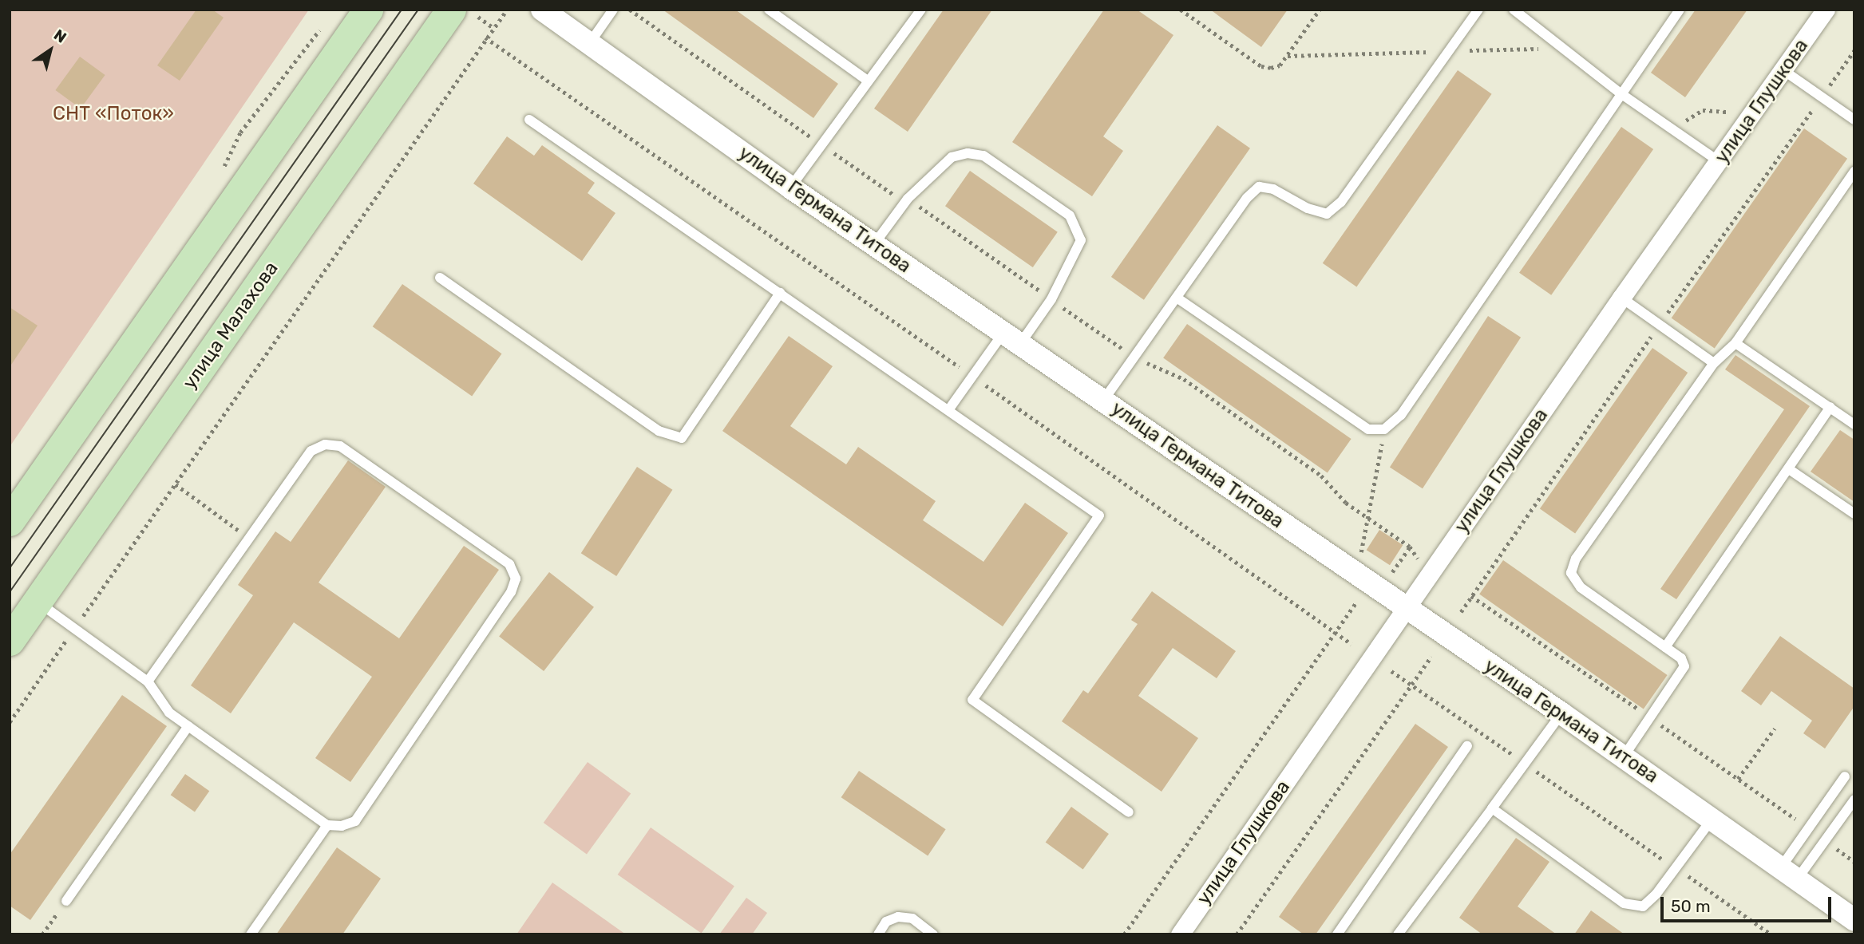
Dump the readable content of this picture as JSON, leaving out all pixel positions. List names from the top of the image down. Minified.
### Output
{"streets":{"main road":["улица Малахова"],"street":["улица Глушкова","улица Германа Титова"]},"crossings":[["улица Глушкова","улица Германа Титова"]],"parks":["СНТ «Поток»"],"scale_bar":"50 m","north":"top right"}
